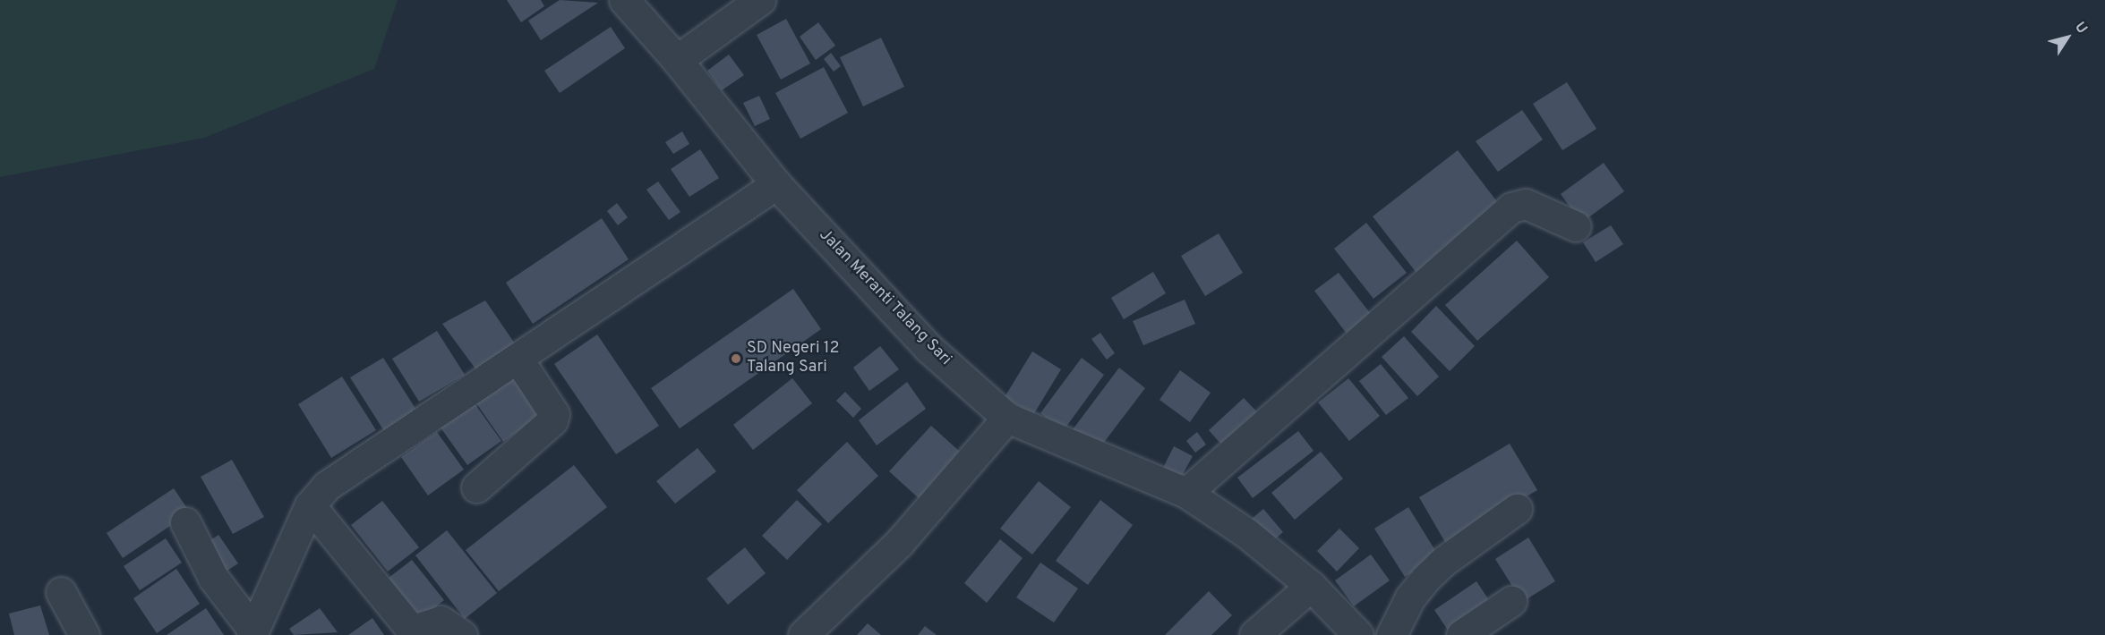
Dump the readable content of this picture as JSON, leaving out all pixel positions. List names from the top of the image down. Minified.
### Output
{"streets":{"street":["Jalan Meranti Talang Sari"]},"places":["SD Negeri 12 Talang Sari"],"north":"top right"}
